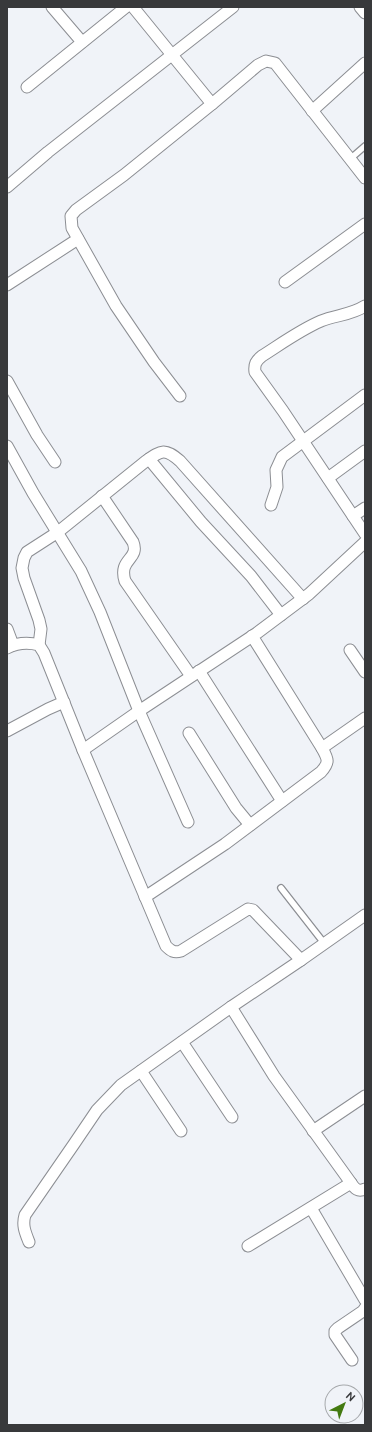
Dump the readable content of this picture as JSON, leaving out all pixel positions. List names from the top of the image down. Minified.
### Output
{"north":"top right"}
